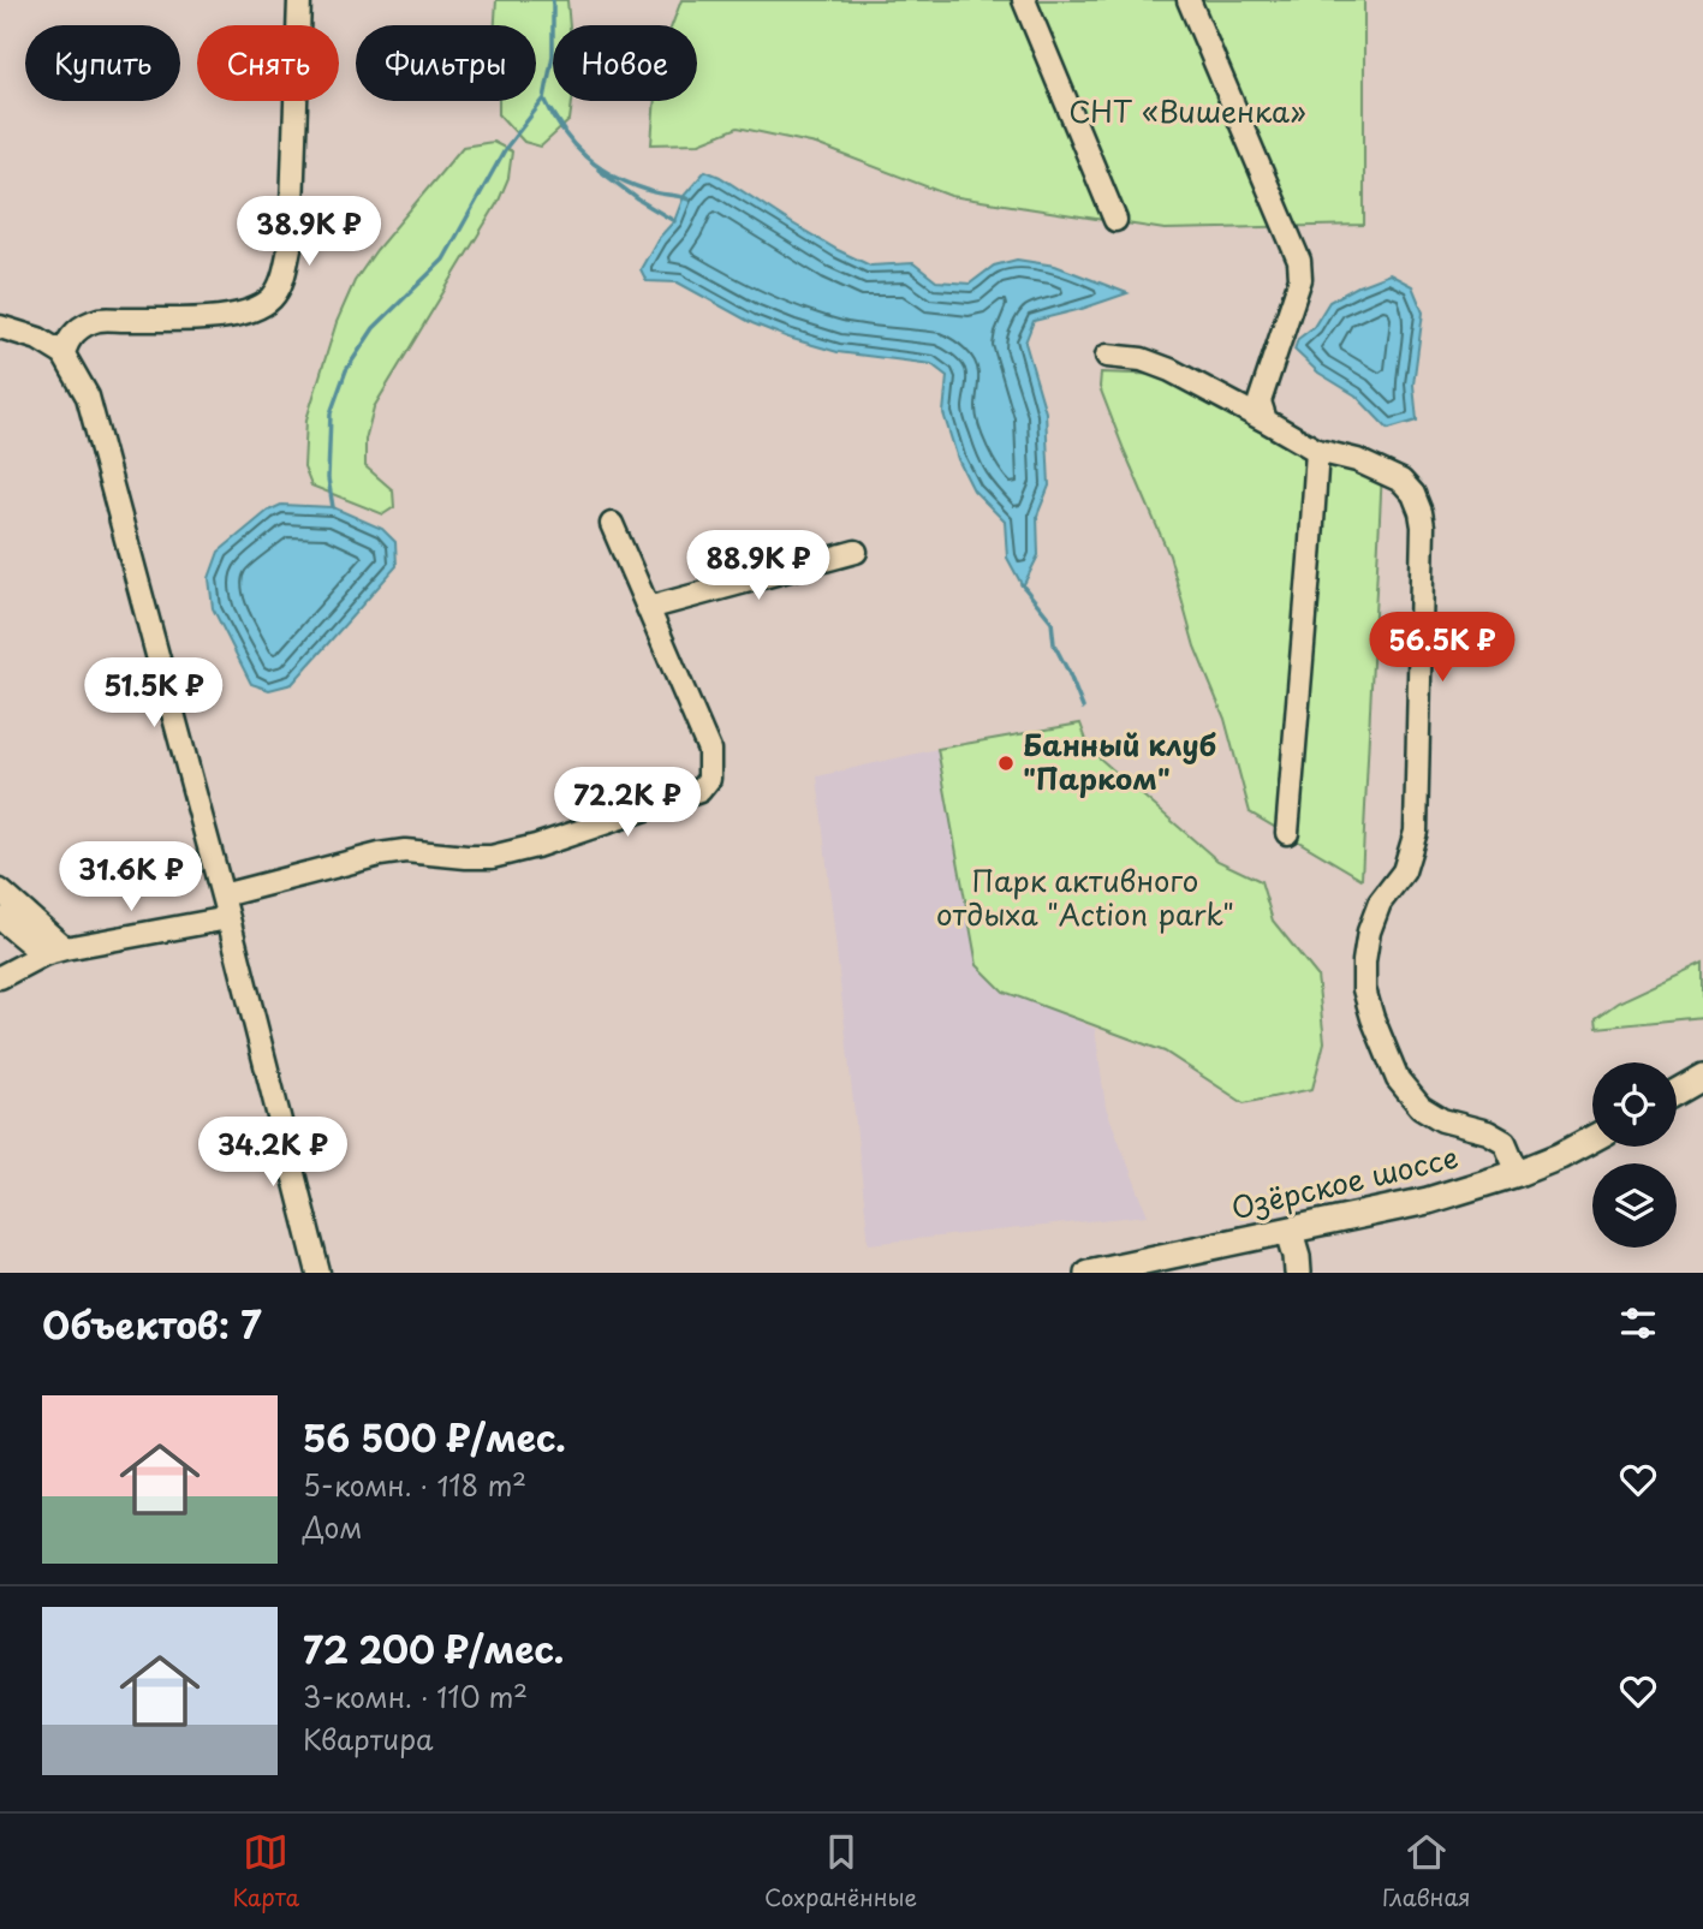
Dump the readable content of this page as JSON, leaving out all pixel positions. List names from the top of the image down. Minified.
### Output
{"streets":{"main road":["Озёрское шоссе"]},"parks":["СНТ «Вишенка»","Парк активного отдыха \"Action park\""],"places":["Банный клуб \"Парком\""],"page":{"chip":["Купить","Снять","Фильтры","Новое"],"price":["38.9K ₽","88.9K ₽","56.5K ₽","51.5K ₽","72.2K ₽","31.6K ₽","34.2K ₽"],"heading":"Объектов: 7","list":[{"name":"56 500 ₽/мес.","note":"5-комн. · 118 m² · Дом"},{"name":"72 200 ₽/мес.","note":"3-комн. · 110 m² · Квартира"}],"tabs":["Карта","Сохранённые","Главная"]}}
